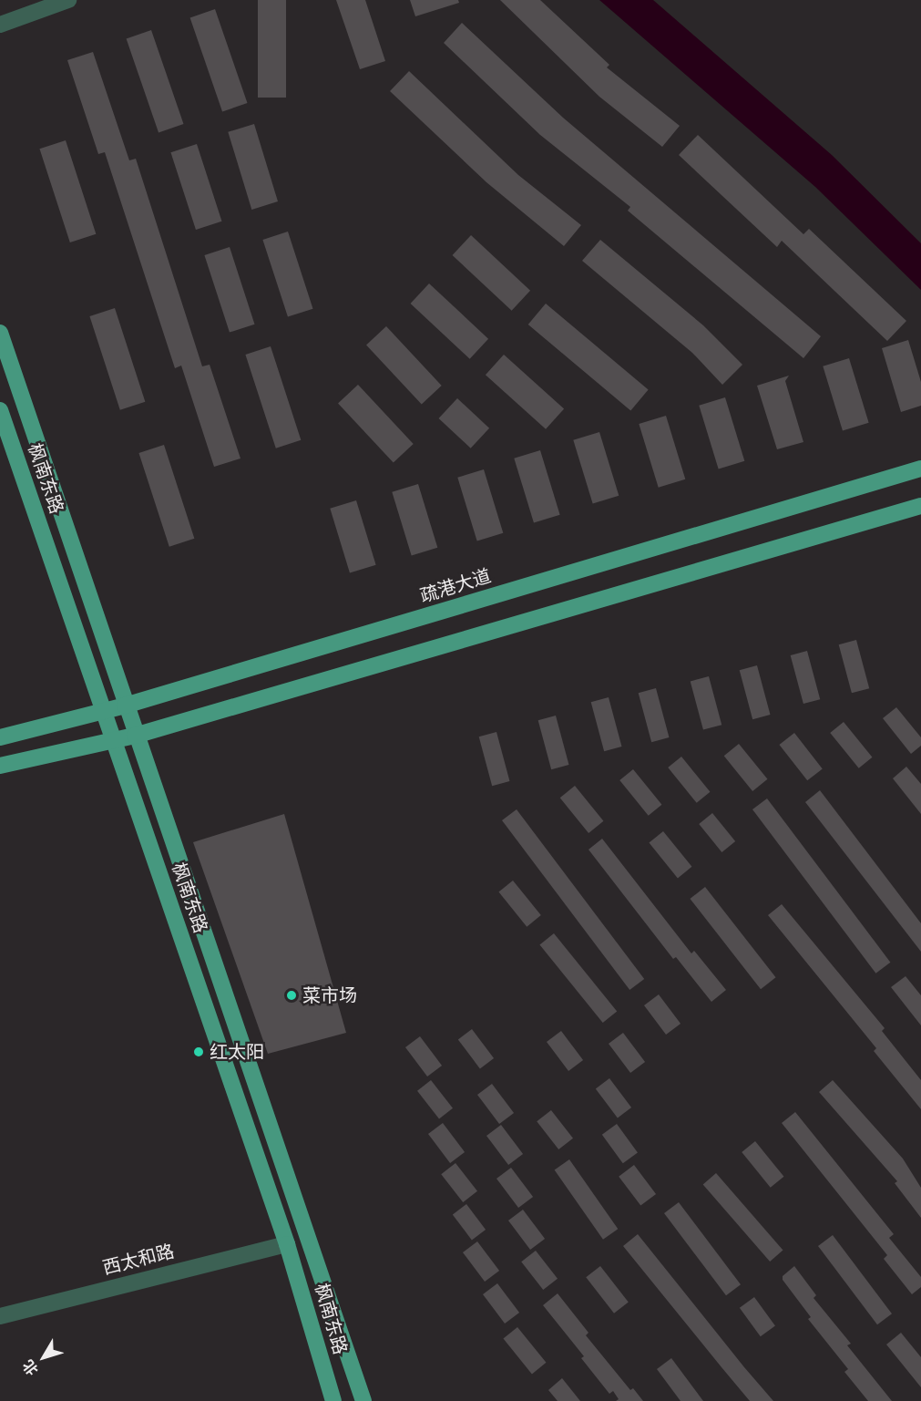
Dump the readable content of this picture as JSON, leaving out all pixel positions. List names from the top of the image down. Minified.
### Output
{"streets":{"main road":["枫南东路","疏港大道"],"street":["西太和路"]},"crossings":[["枫南东路","疏港大道"],["枫南东路","西太和路"]],"places":["菜市场","红太阳"],"north":"bottom left"}
